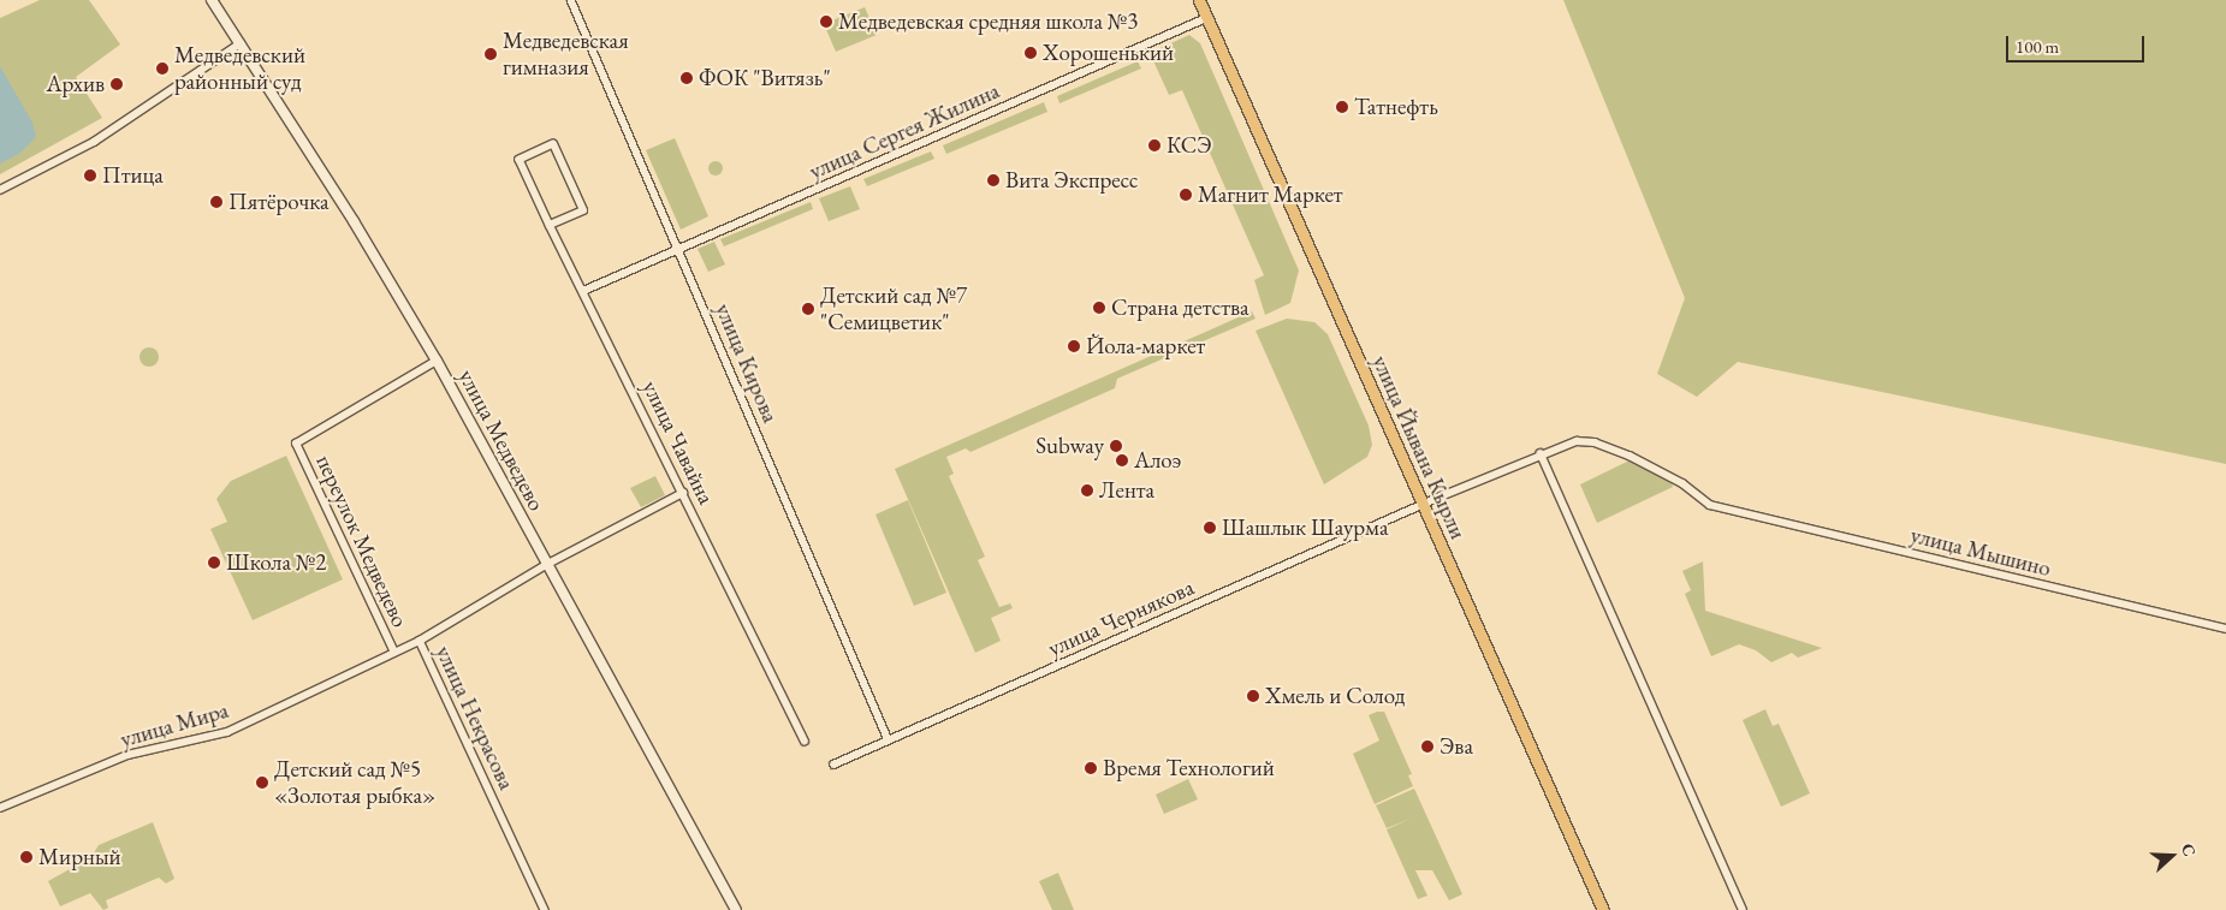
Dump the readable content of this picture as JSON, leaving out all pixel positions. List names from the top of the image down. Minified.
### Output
{"streets":{"main road":["улица Йывана Кырли"],"street":["улица Сергея Жилина","улица Кирова","улица Медведево","улица Чавайна","переулок Медведево","улица Мышино","улица Чернякова","улица Некрасова","улица Мира"]},"crossings":[["улица Сергея Жилина","улица Кирова"],["улица Сергея Жилина","улица Чавайна"],["улица Сергея Жилина","улица Йывана Кырли"],["улица Кирова","улица Чернякова"],["улица Медведево","переулок Медведево"],["улица Медведево","улица Некрасова"],["улица Чавайна","улица Некрасова"],["улица Йывана Кырли","улица Чернякова"],["переулок Медведево","улица Мира"],["улица Мышино","улица Чернякова"],["улица Некрасова","улица Мира"]],"places":["Медведевская средняя школа №3","Хорошенький","Медведевская гимназия","Медведевский районный суд","ФОК \"Витязь\"","Архив","Татнефть","КСЭ","Птица","Вита Экспресс","Магнит Маркет","Пятёрочка","Страна детства","Детский сад №7 \"Семицветик\"","Йола-маркет","Subway","Алоэ","Лента","Шашлык Шаурма","Школа №2","Хмель и Солод","Эва","Время Технологий","Детский сад №5 «Золотая рыбка»","Мирный"],"scale_bar":"100 m","north":"right"}
